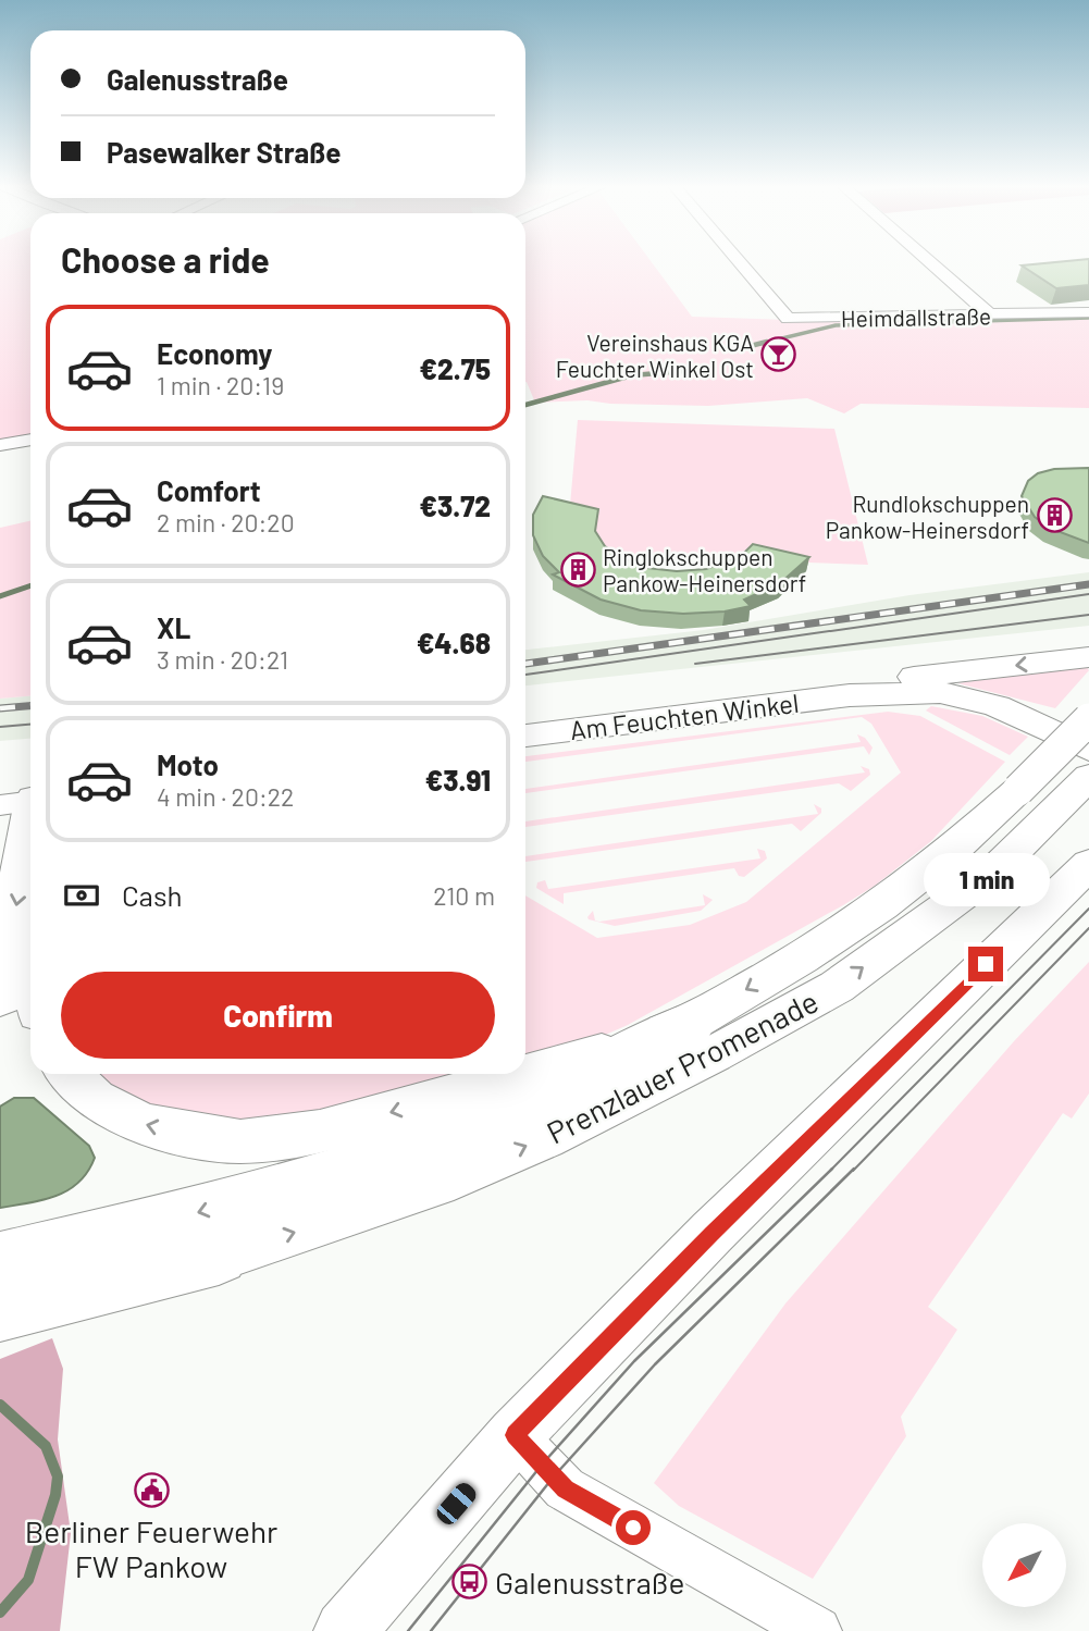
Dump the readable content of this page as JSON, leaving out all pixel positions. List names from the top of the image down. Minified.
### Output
{"streets":{"main road":["Am Feuchten Winkel","Prenzlauer Promenade"],"street":["Heimdallstraße"]},"crossings":[["Am Feuchten Winkel","Prenzlauer Promenade"]],"places":{"bar":["Vereinshaus KGA Feuchter Winkel Ost"],"building":["Rundlokschuppen Pankow-Heinersdorf","Ringlokschuppen Pankow-Heinersdorf"],"public building":["Berliner Feuerwehr FW Pankow"],"bus stop":["Galenusstraße"]},"north":"bottom left","page":{"banner":["Galenusstraße","Pasewalker Straße"],"heading":"Choose a ride","list":[{"name":"Economy","note":"1 min · 20:19","value":"€2.75"},{"name":"Comfort","note":"2 min · 20:20","value":"€3.72"},{"name":"XL","note":"3 min · 20:21","value":"€4.68"},{"name":"Moto","note":"4 min · 20:22","value":"€3.91"}],"bubble":"1 min","pay":["Cash","210 m"],"buttons":"Confirm"}}
